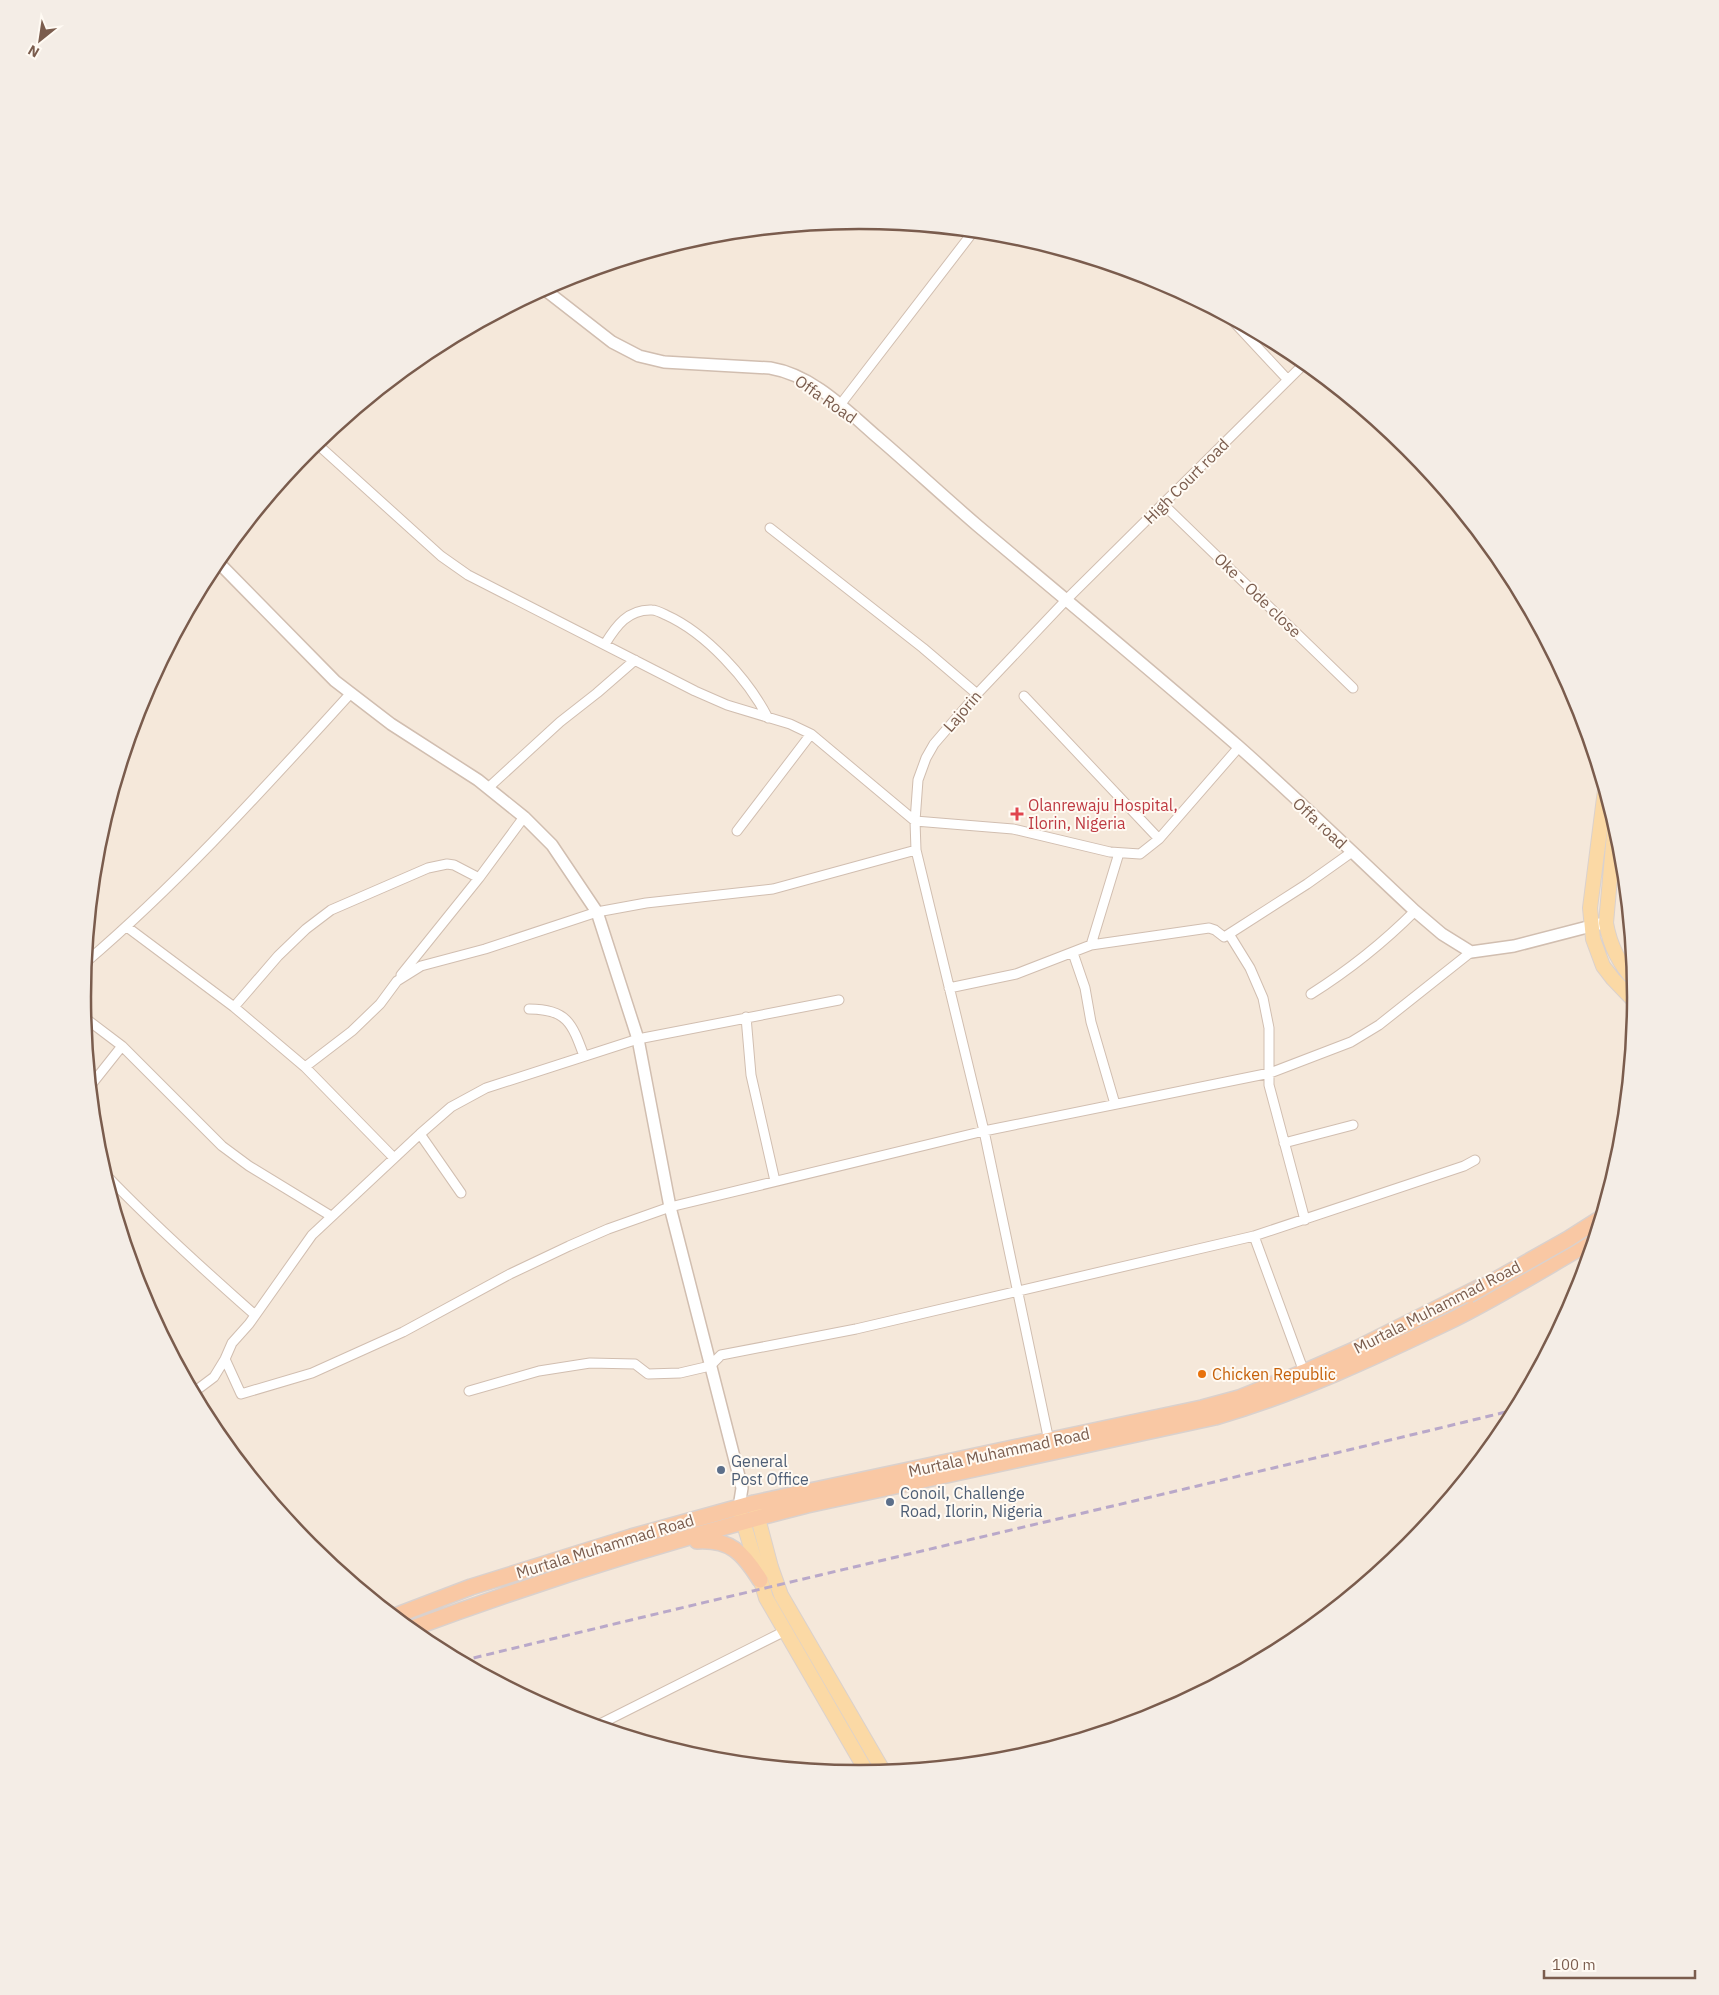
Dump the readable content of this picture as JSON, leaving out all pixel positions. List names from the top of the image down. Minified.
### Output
{"streets":{"highway":["Murtala Muhammad Road"],"street":["Offa Road","High Court road","Oke - Ode close","Lajorin","Offa road"]},"crossings":[["Offa Road","High Court road"],["Offa Road","Lajorin"],["Offa Road","Offa road"],["High Court road","Oke - Ode close"],["High Court road","Lajorin"],["High Court road","Offa road"],["Lajorin","Offa road"],["Lajorin","Murtala Muhammad Road"]],"places":{"health":["Olanrewaju Hospital, Ilorin, Nigeria"],"other":["Chicken Republic","General Post Office","Conoil, Challenge Road, Ilorin, Nigeria"]},"scale_bar":"100 m","north":"bottom left"}
